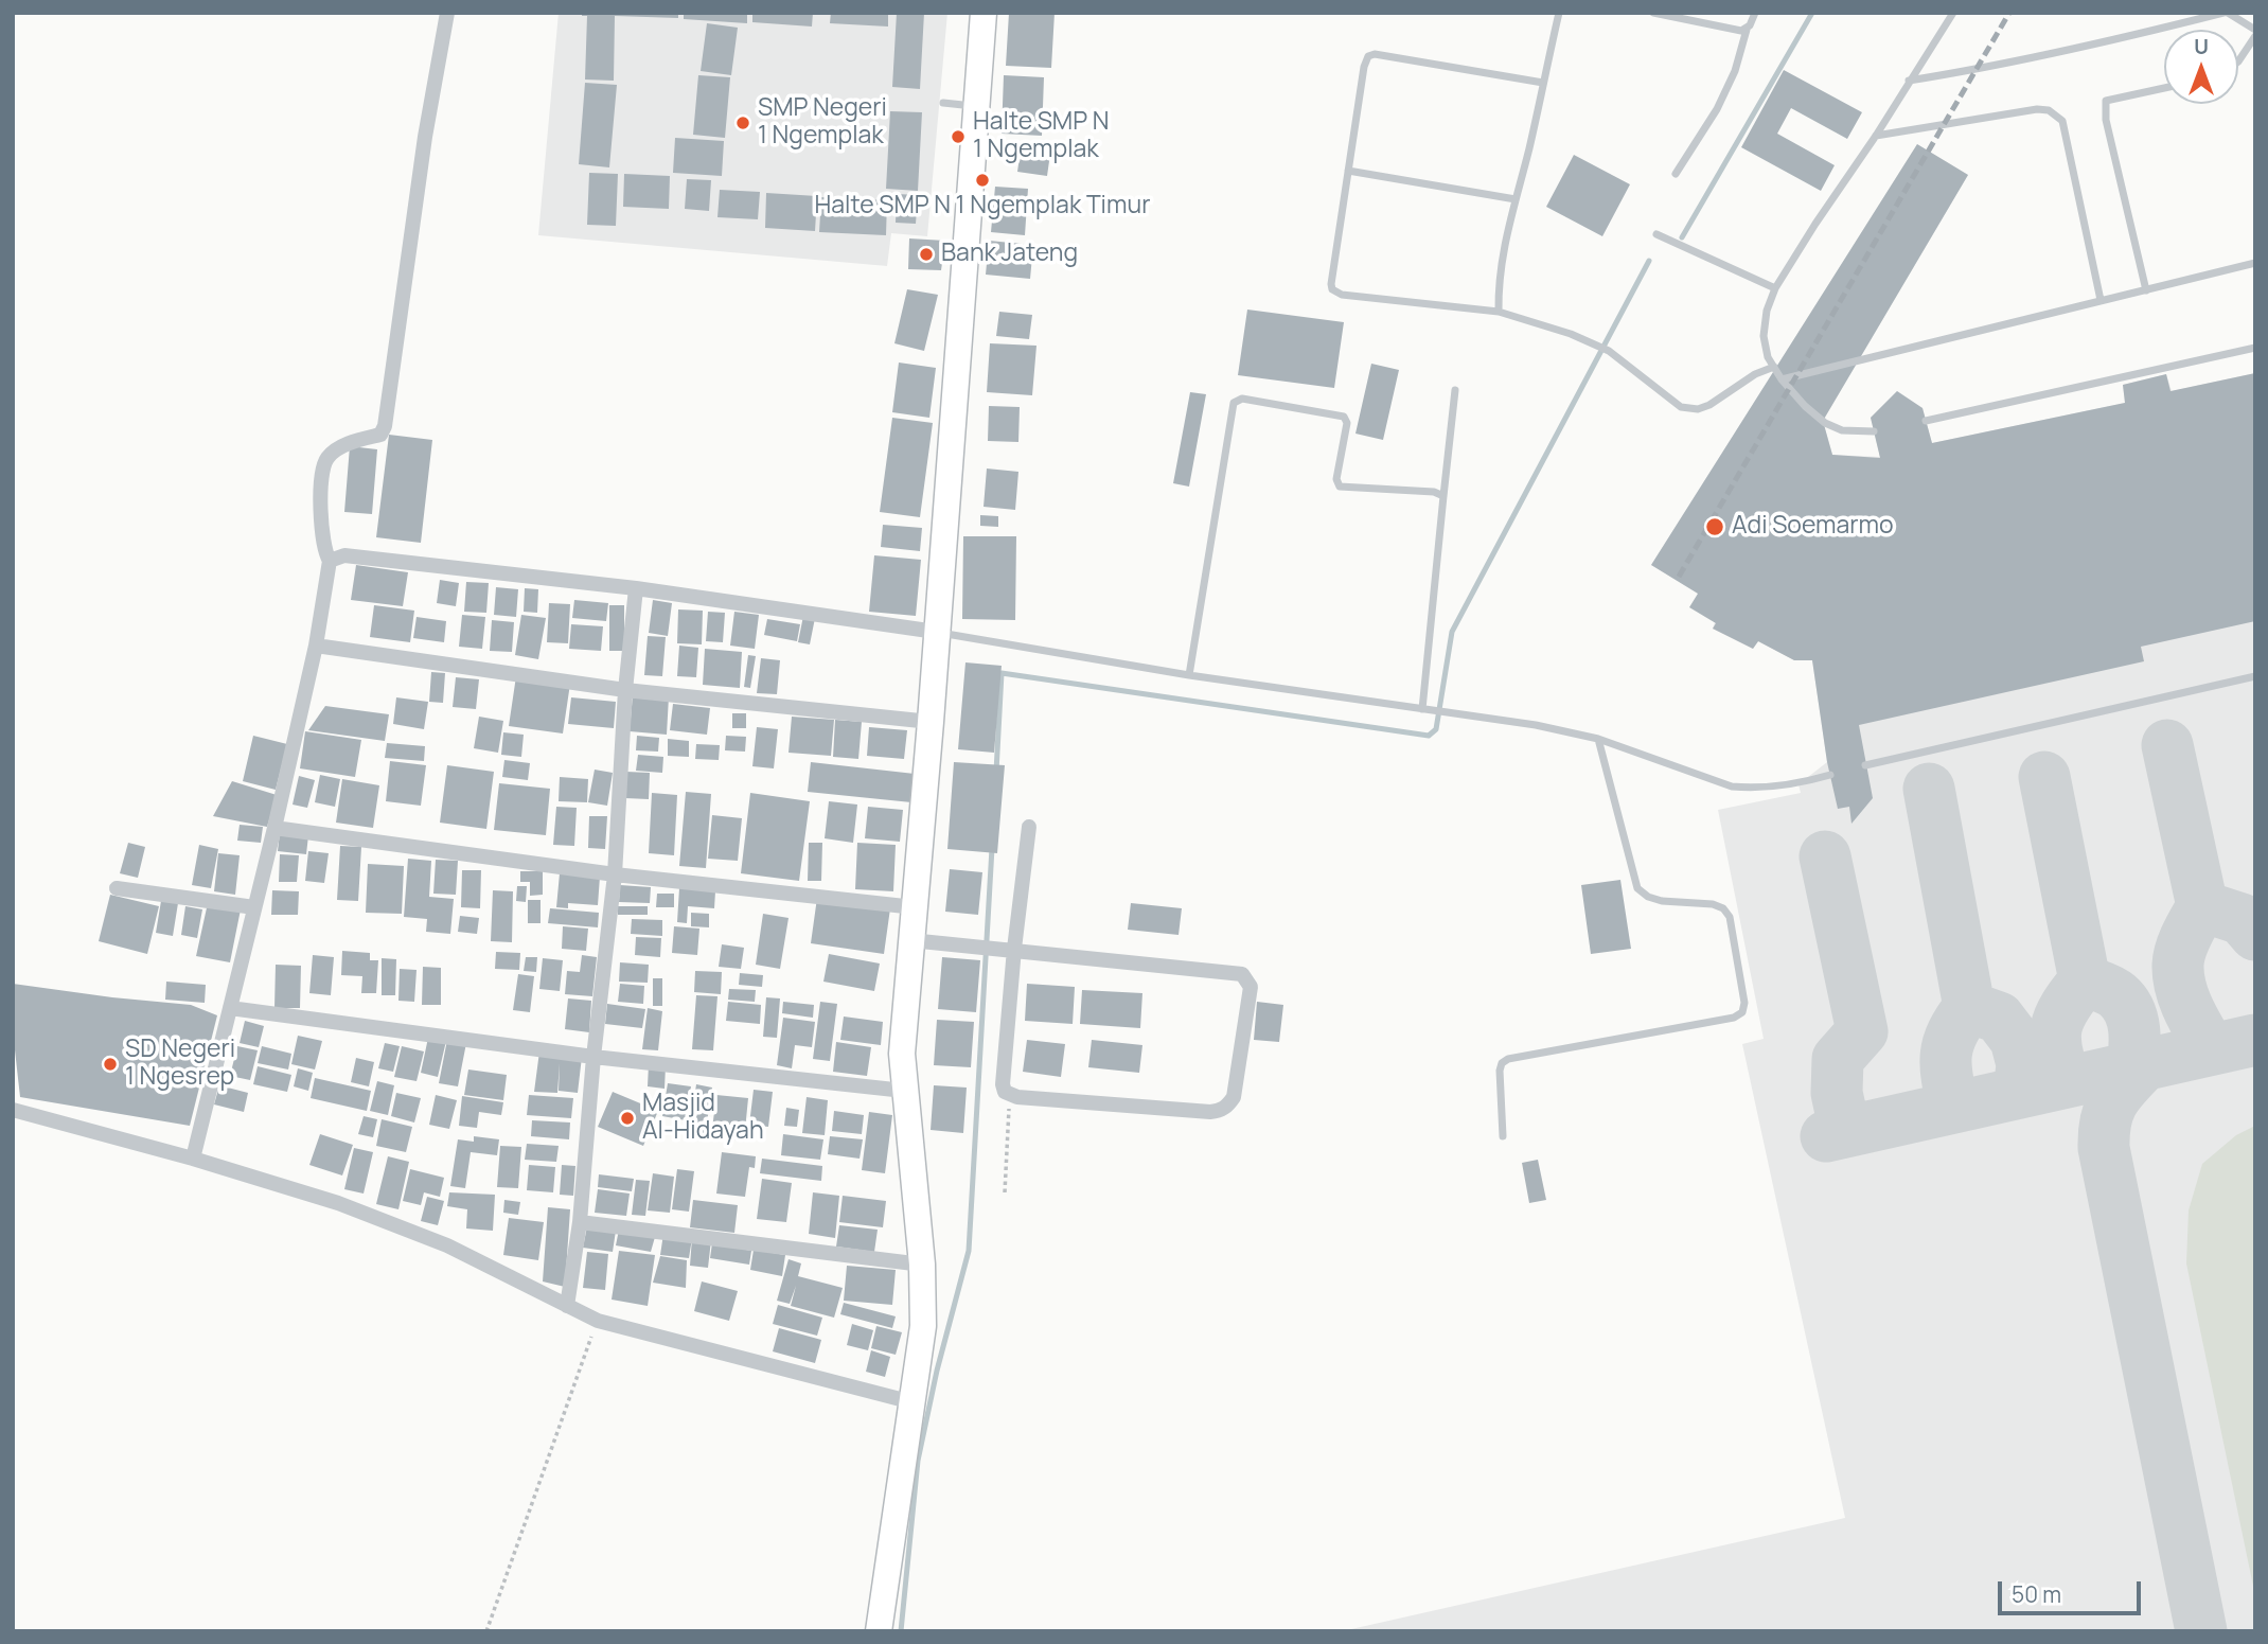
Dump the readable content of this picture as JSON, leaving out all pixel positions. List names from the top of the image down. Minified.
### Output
{"places":["SMP Negeri 1 Ngemplak","Halte SMP N 1 Ngemplak","Halte SMP N 1 Ngemplak Timur","Bank Jateng","Adi Soemarmo","SD Negeri 1 Ngesrep","Masjid Al-Hidayah"],"scale_bar":"50 m","north":"top"}
